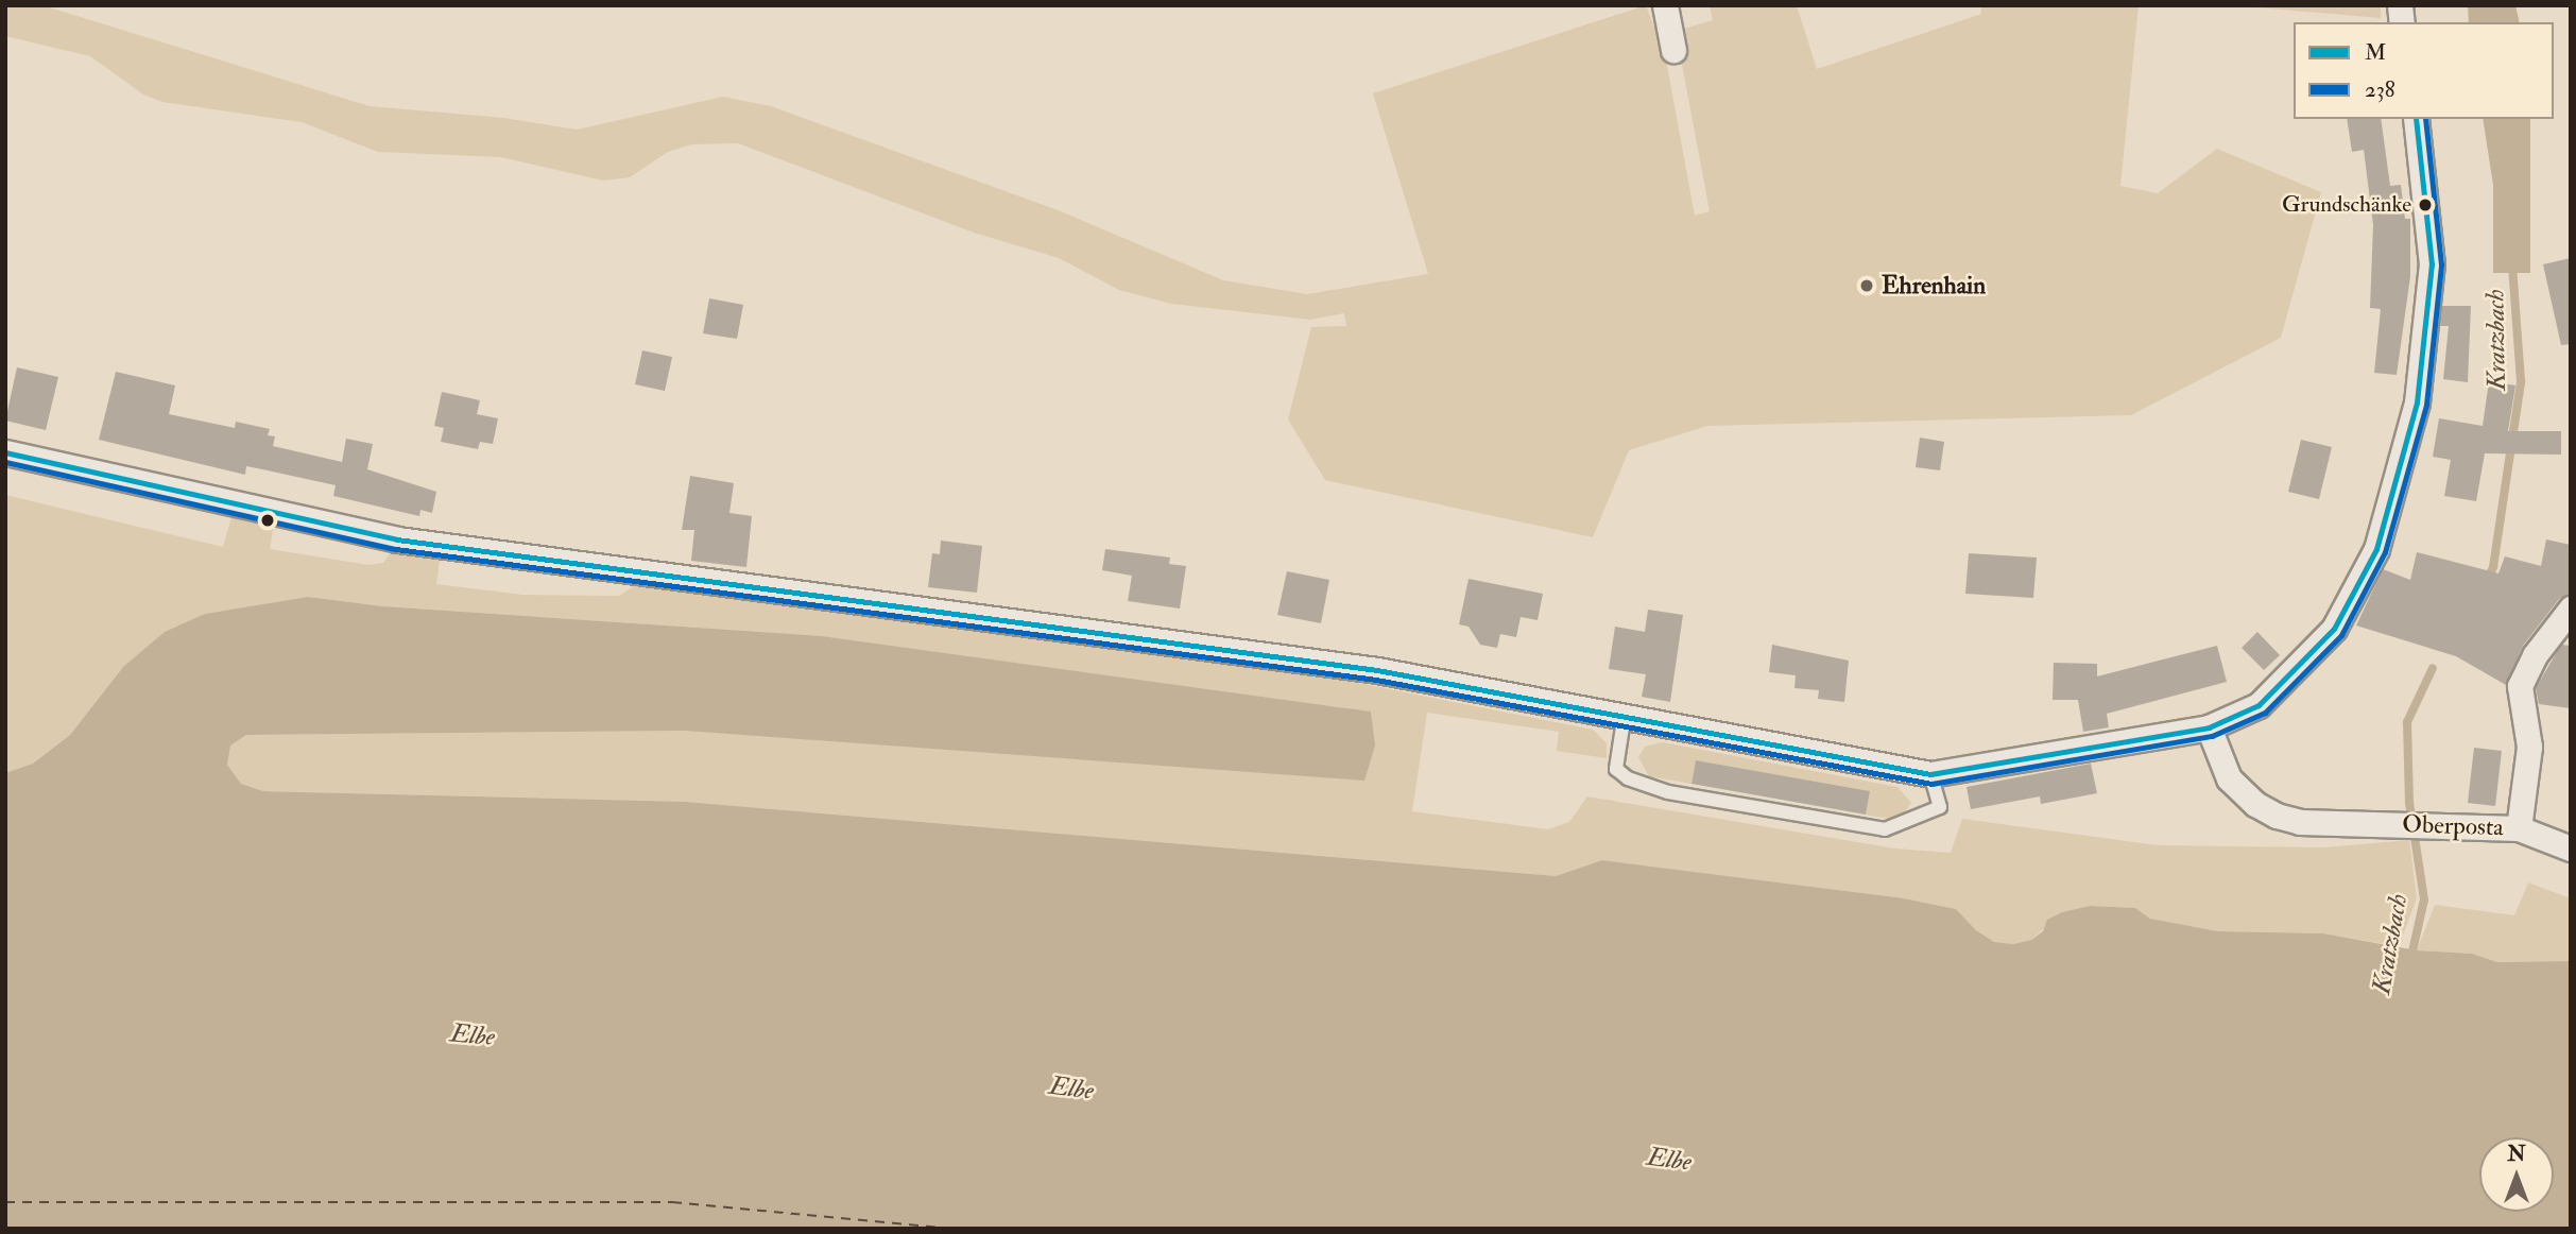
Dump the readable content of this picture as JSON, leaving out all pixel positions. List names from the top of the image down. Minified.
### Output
{"streets":{"street":["Oberposta"]},"water":["Kratzbach","Elbe"],"places":["Grundschänke","Ehrenhain"],"lines":["transit line M","transit line 238"],"legend":["M","238"],"north":"top"}
